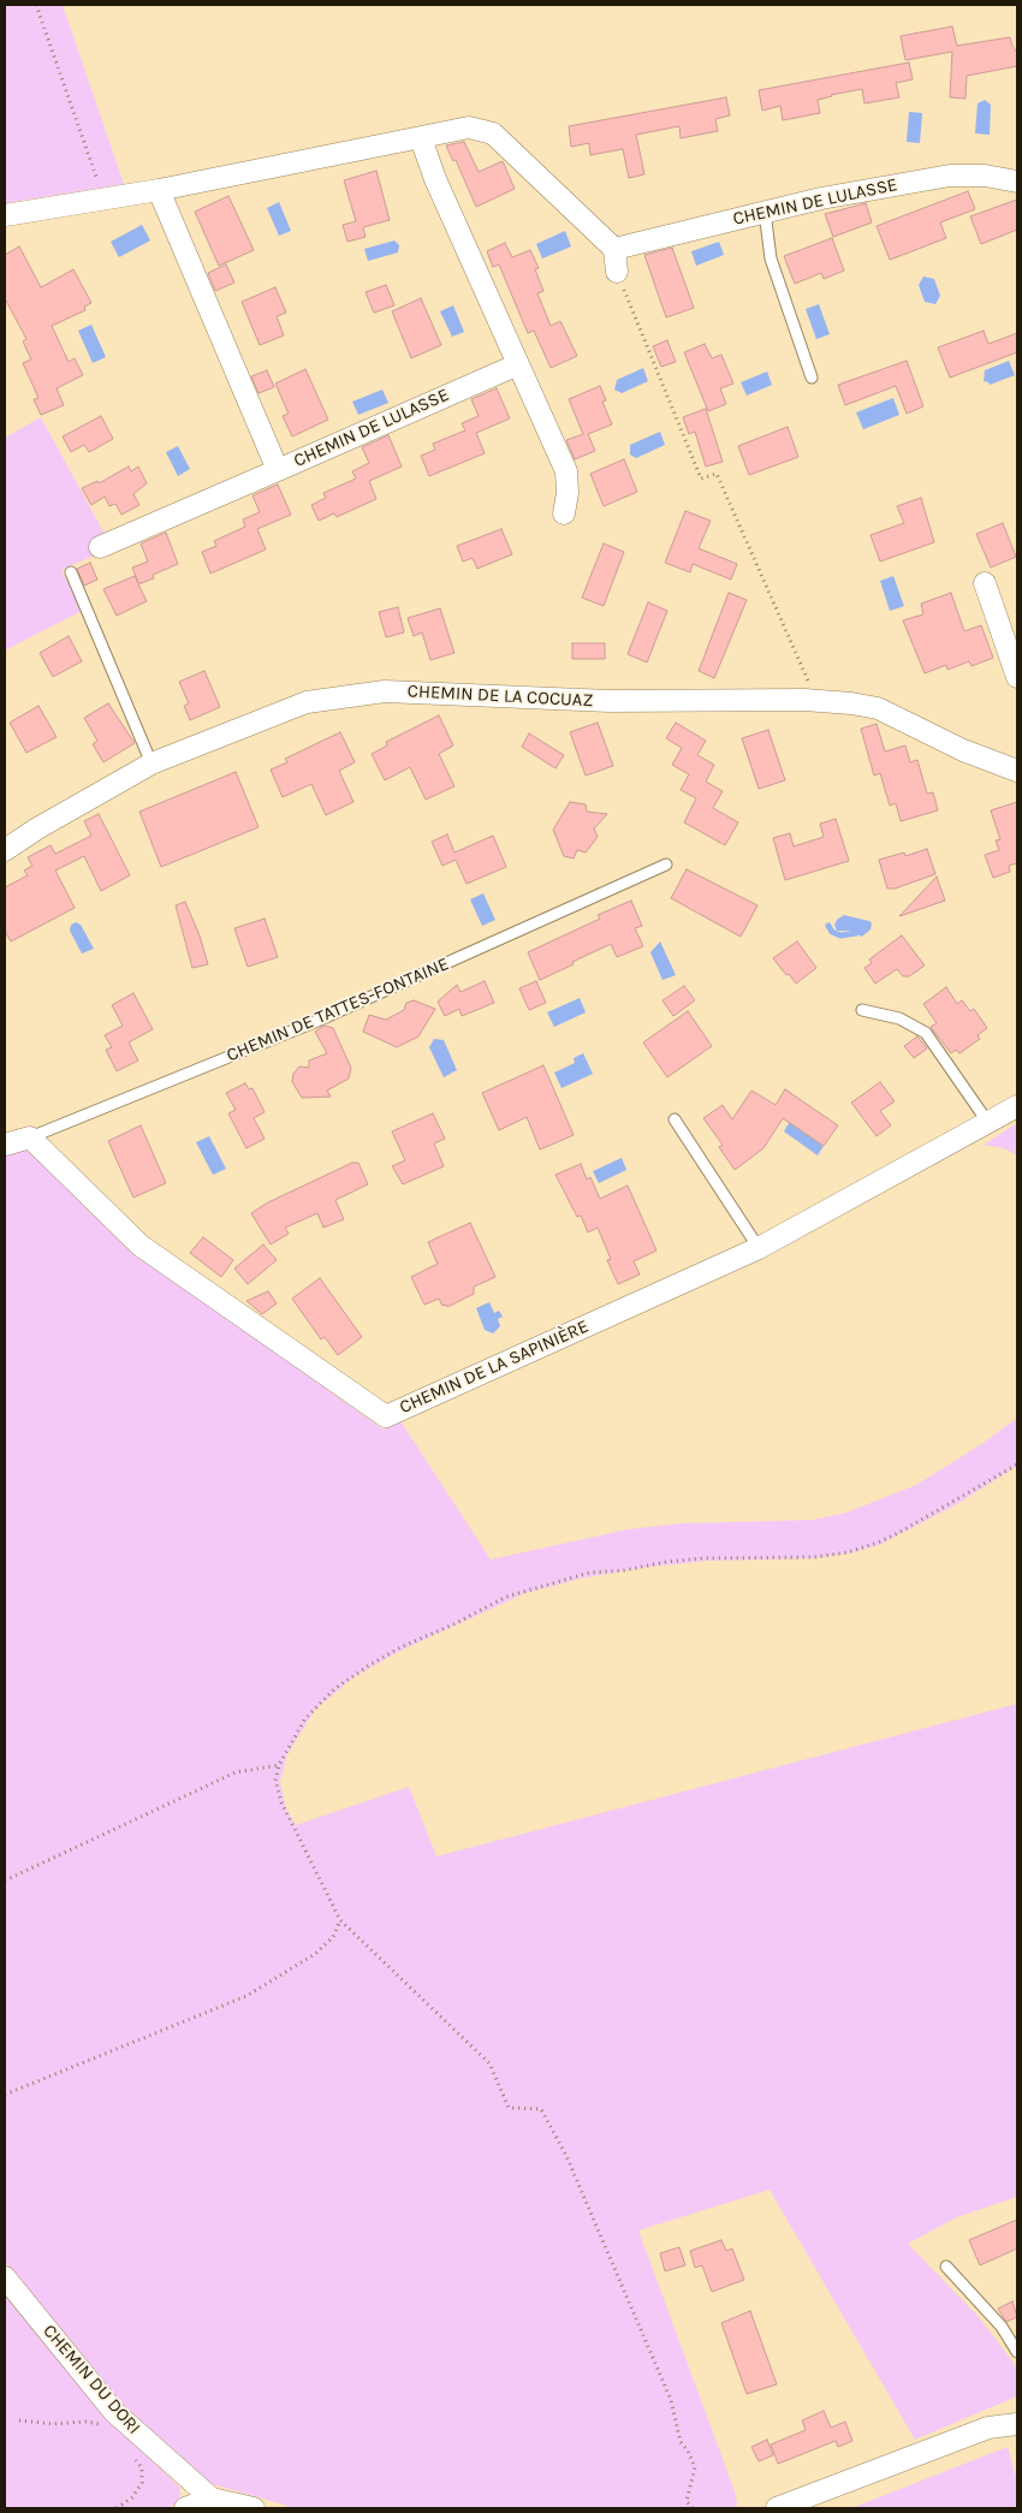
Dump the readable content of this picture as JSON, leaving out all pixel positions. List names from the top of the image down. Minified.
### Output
{"streets":{"street":["CHEMIN DE LULASSE","CHEMIN DE LA COCUAZ","CHEMIN DE TATTES-FONTAINE","CHEMIN DE LA SAPINIÈRE","CHEMIN DU DORI"]},"crossings":[["CHEMIN DE TATTES-FONTAINE","CHEMIN DE LA SAPINIÈRE"]]}
